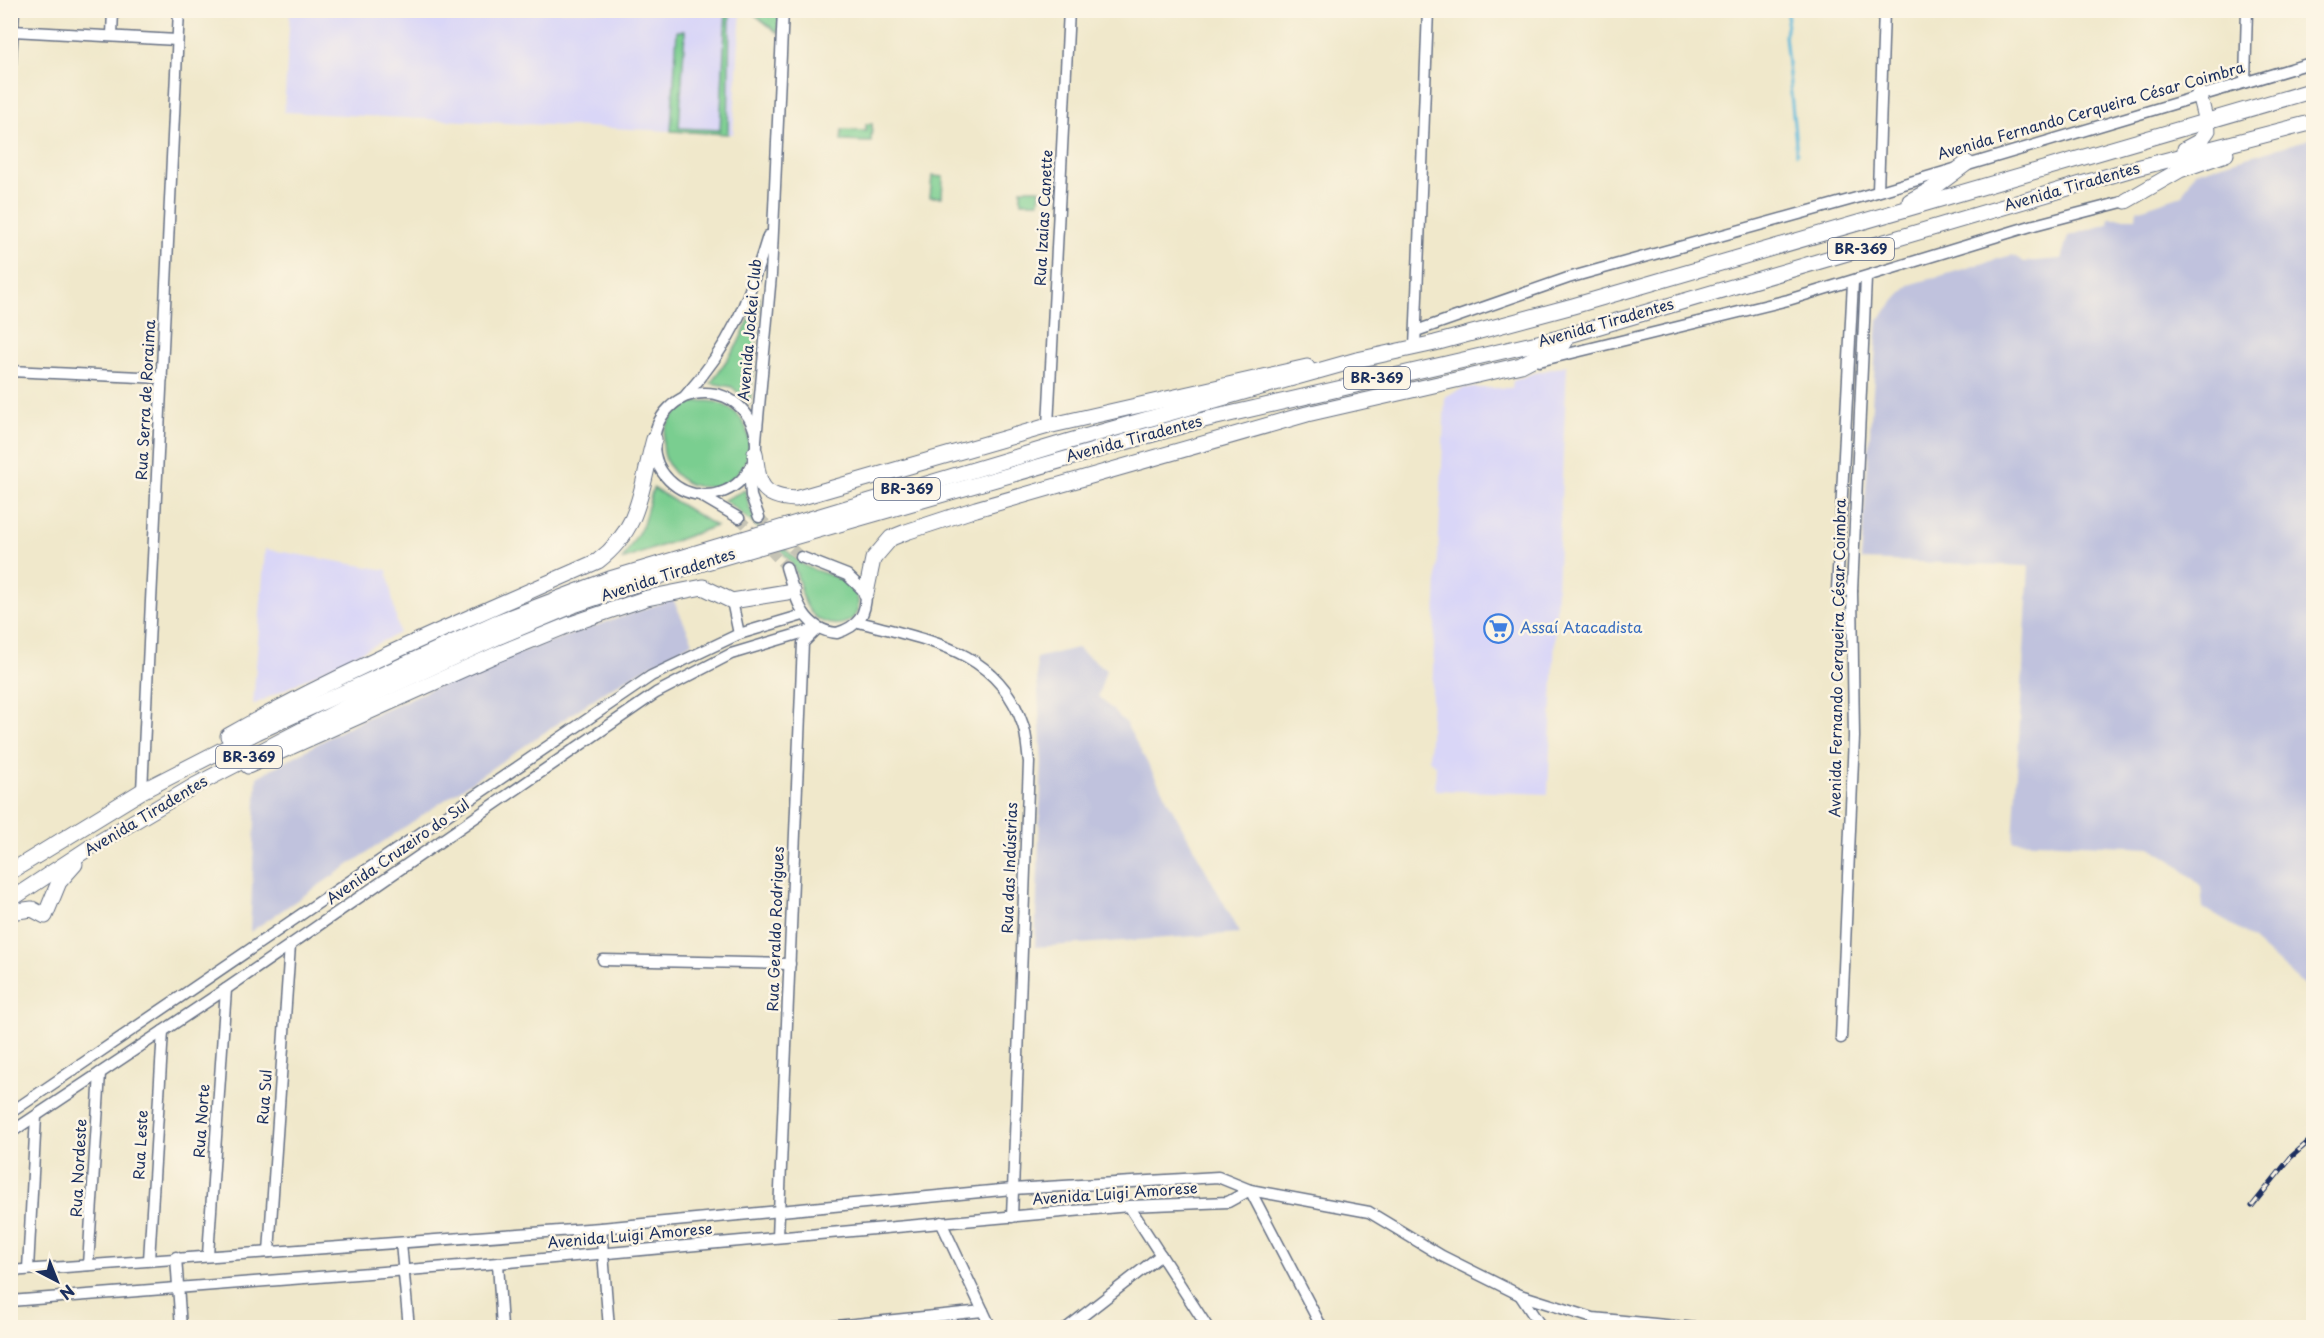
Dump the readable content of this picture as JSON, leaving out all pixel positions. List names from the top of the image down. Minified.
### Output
{"streets":{"highway":["Avenida Tiradentes","BR-369"],"street":["Avenida Fernando Cerqueira César Coimbra","Rua Izaias Canette","Avenida Jockei Club","Rua Serra de Roraima","Avenida Cruzeiro do Sul","Rua das Indústrias","Rua Geraldo Rodrigues","Rua Sul","Rua Norte","Rua Leste","Rua Nordeste","Avenida Luigi Amorese"]},"crossings":[["Avenida Tiradentes","Rua Serra de Roraima"],["Avenida Cruzeiro do Sul","Rua das Indústrias"],["Avenida Cruzeiro do Sul","Rua Geraldo Rodrigues"],["Avenida Cruzeiro do Sul","Rua Sul"],["Avenida Cruzeiro do Sul","Rua Norte"],["Avenida Cruzeiro do Sul","Rua Leste"],["Avenida Cruzeiro do Sul","Rua Nordeste"],["Rua das Indústrias","Avenida Luigi Amorese"],["Rua Geraldo Rodrigues","Avenida Luigi Amorese"],["Rua Sul","Avenida Luigi Amorese"],["Rua Norte","Avenida Luigi Amorese"],["Rua Leste","Avenida Luigi Amorese"],["Rua Nordeste","Avenida Luigi Amorese"]],"places":{"supermarket":["Assaí Atacadista"]},"north":"bottom right"}
